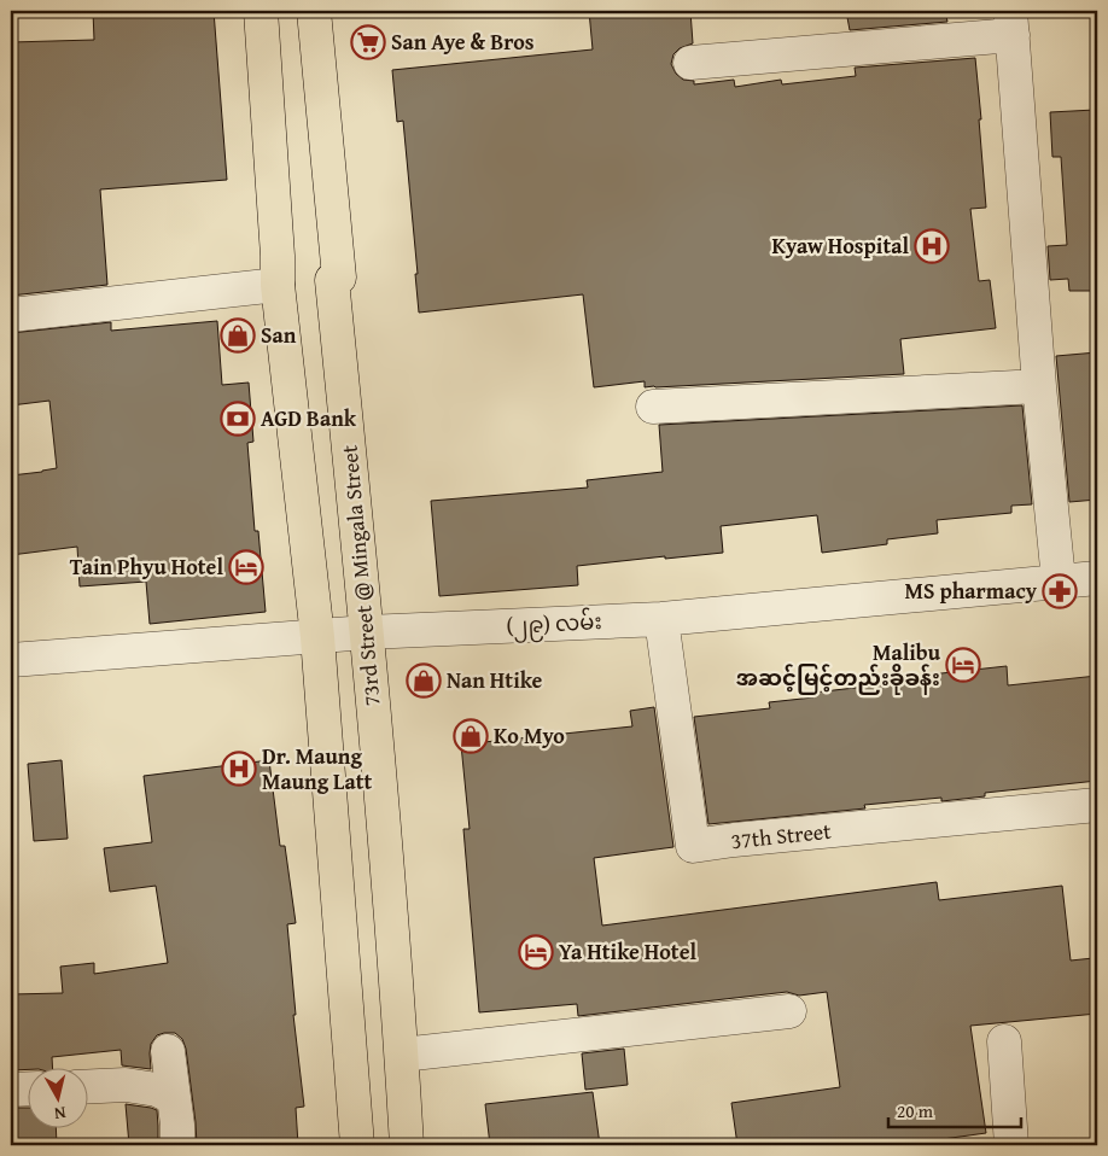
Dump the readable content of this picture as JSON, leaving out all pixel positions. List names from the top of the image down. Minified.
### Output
{"streets":{"main road":["73rd Street @ Mingala Street"],"street":["(၂၉) လမ်း","37th Street"]},"crossings":[["73rd Street @ Mingala Street","(၂၉) လမ်း"],["(၂၉) လမ်း","37th Street"]],"places":{"supermarket":["San Aye & Bros"],"hospital":["Kyaw Hospital","Dr. Maung Maung Latt"],"shop":["San","Nan Htike","Ko Myo"],"bank":["AGD Bank"],"hotel":["Tain Phyu Hotel","Malibu အဆင့်မြင့်တည်းခိုခန်း","Ya Htike Hotel"],"pharmacy":["MS pharmacy"]},"scale_bar":"20 m","north":"bottom"}
